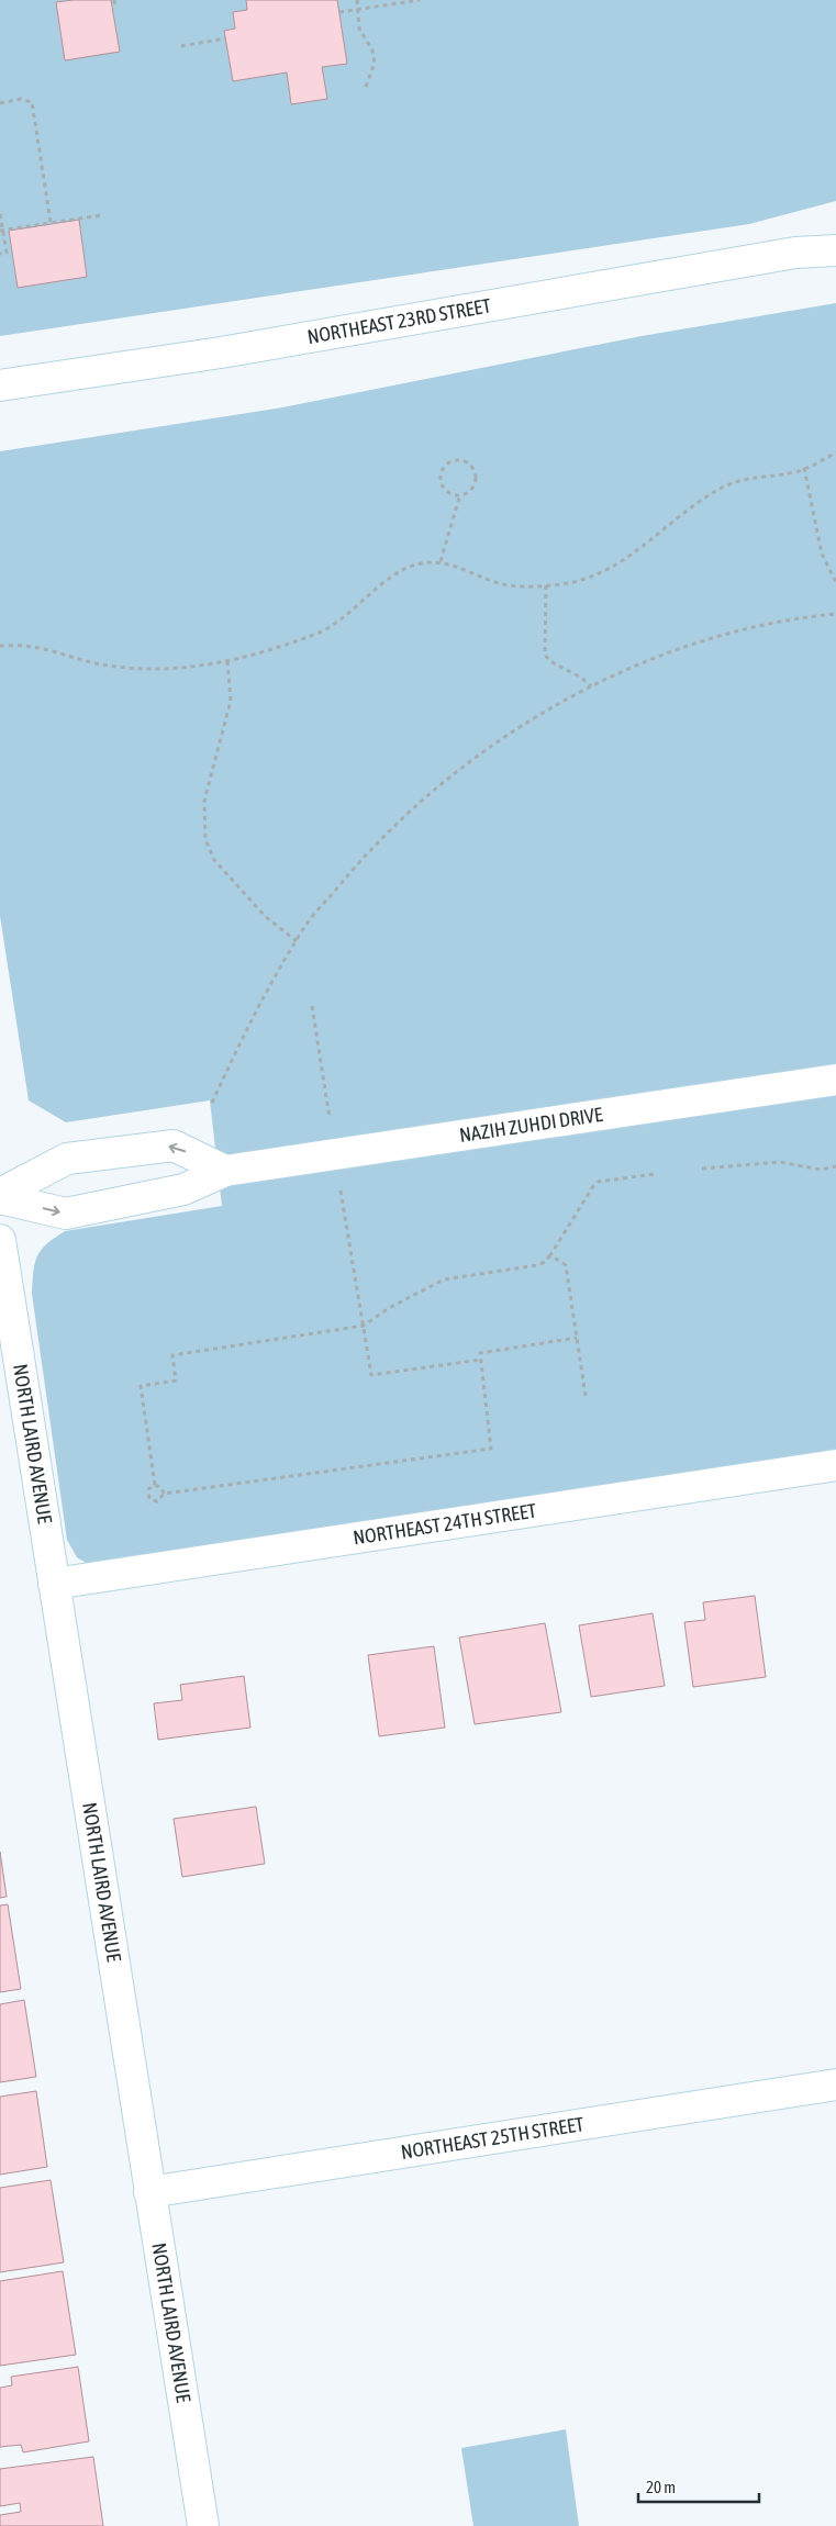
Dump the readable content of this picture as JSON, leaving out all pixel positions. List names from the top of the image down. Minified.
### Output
{"streets":{"street":["NORTHEAST 23RD STREET","NAZIH ZUHDI DRIVE","NORTH LAIRD AVENUE","NORTHEAST 24TH STREET","NORTHEAST 25TH STREET"]},"crossings":[["NORTH LAIRD AVENUE","NORTHEAST 24TH STREET"],["NORTH LAIRD AVENUE","NORTHEAST 25TH STREET"]],"scale_bar":"20 m"}
